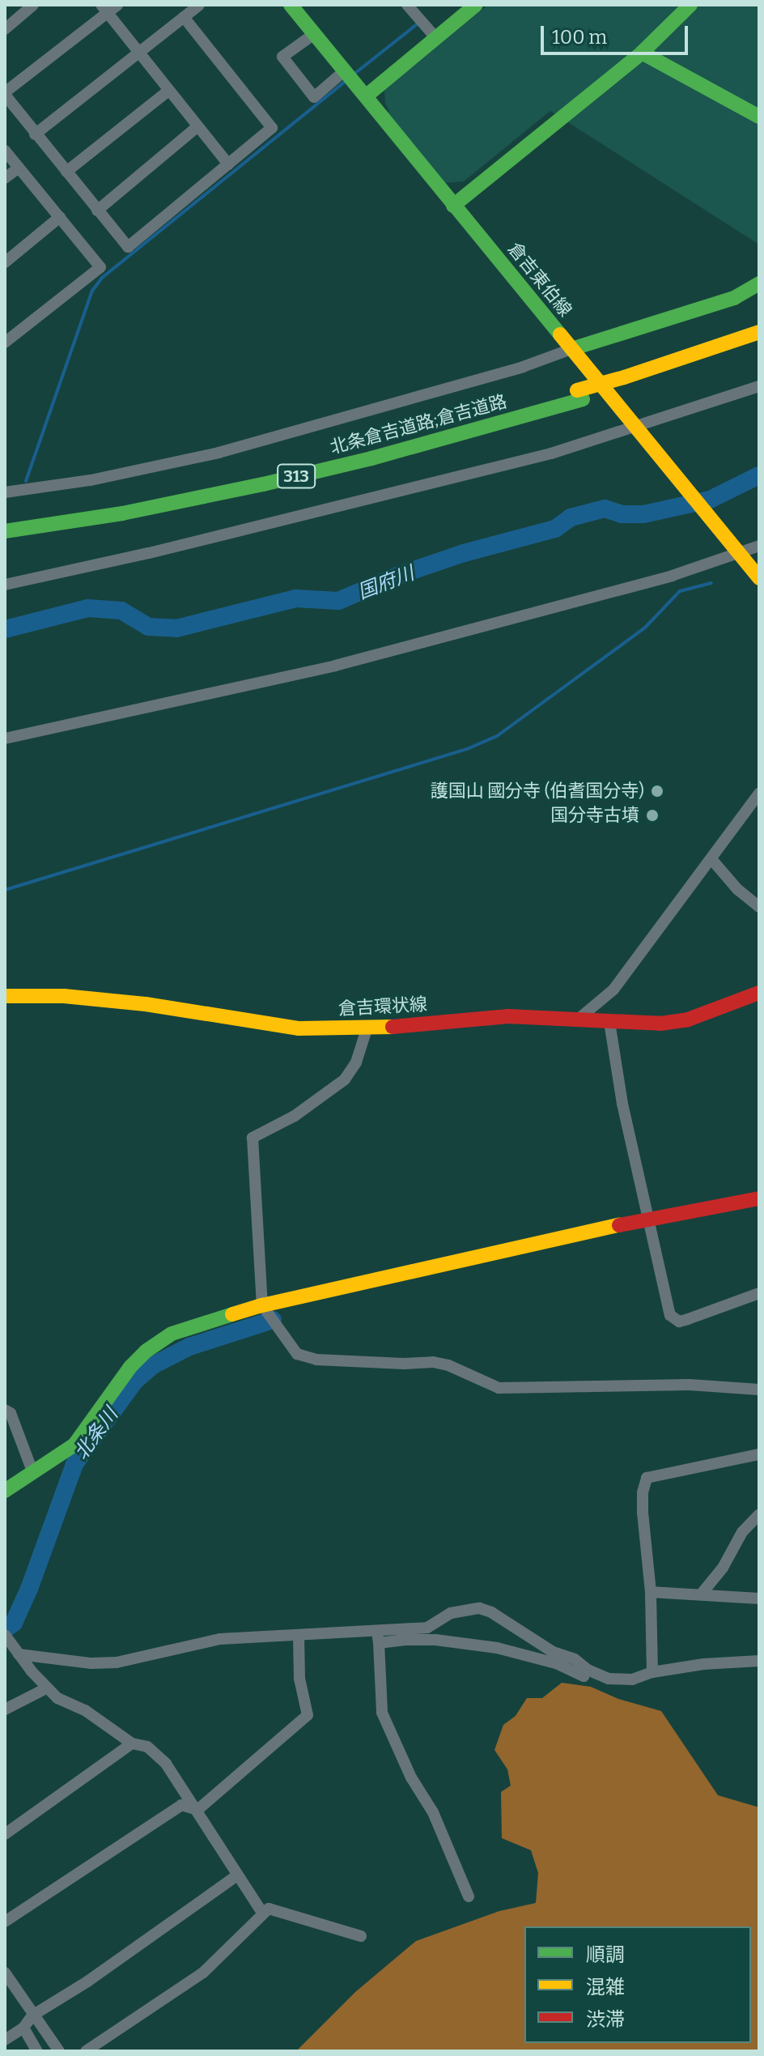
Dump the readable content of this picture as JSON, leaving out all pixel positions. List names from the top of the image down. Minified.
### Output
{"streets":{"main road":["倉吉東伯線","北条倉吉道路;倉吉道路","313","倉吉環状線"]},"water":["国府川","北条川"],"places":["護国山 國分寺 (伯耆国分寺)","国分寺古墳"],"legend":["順調","混雑","渋滞"],"scale_bar":"100 m"}
